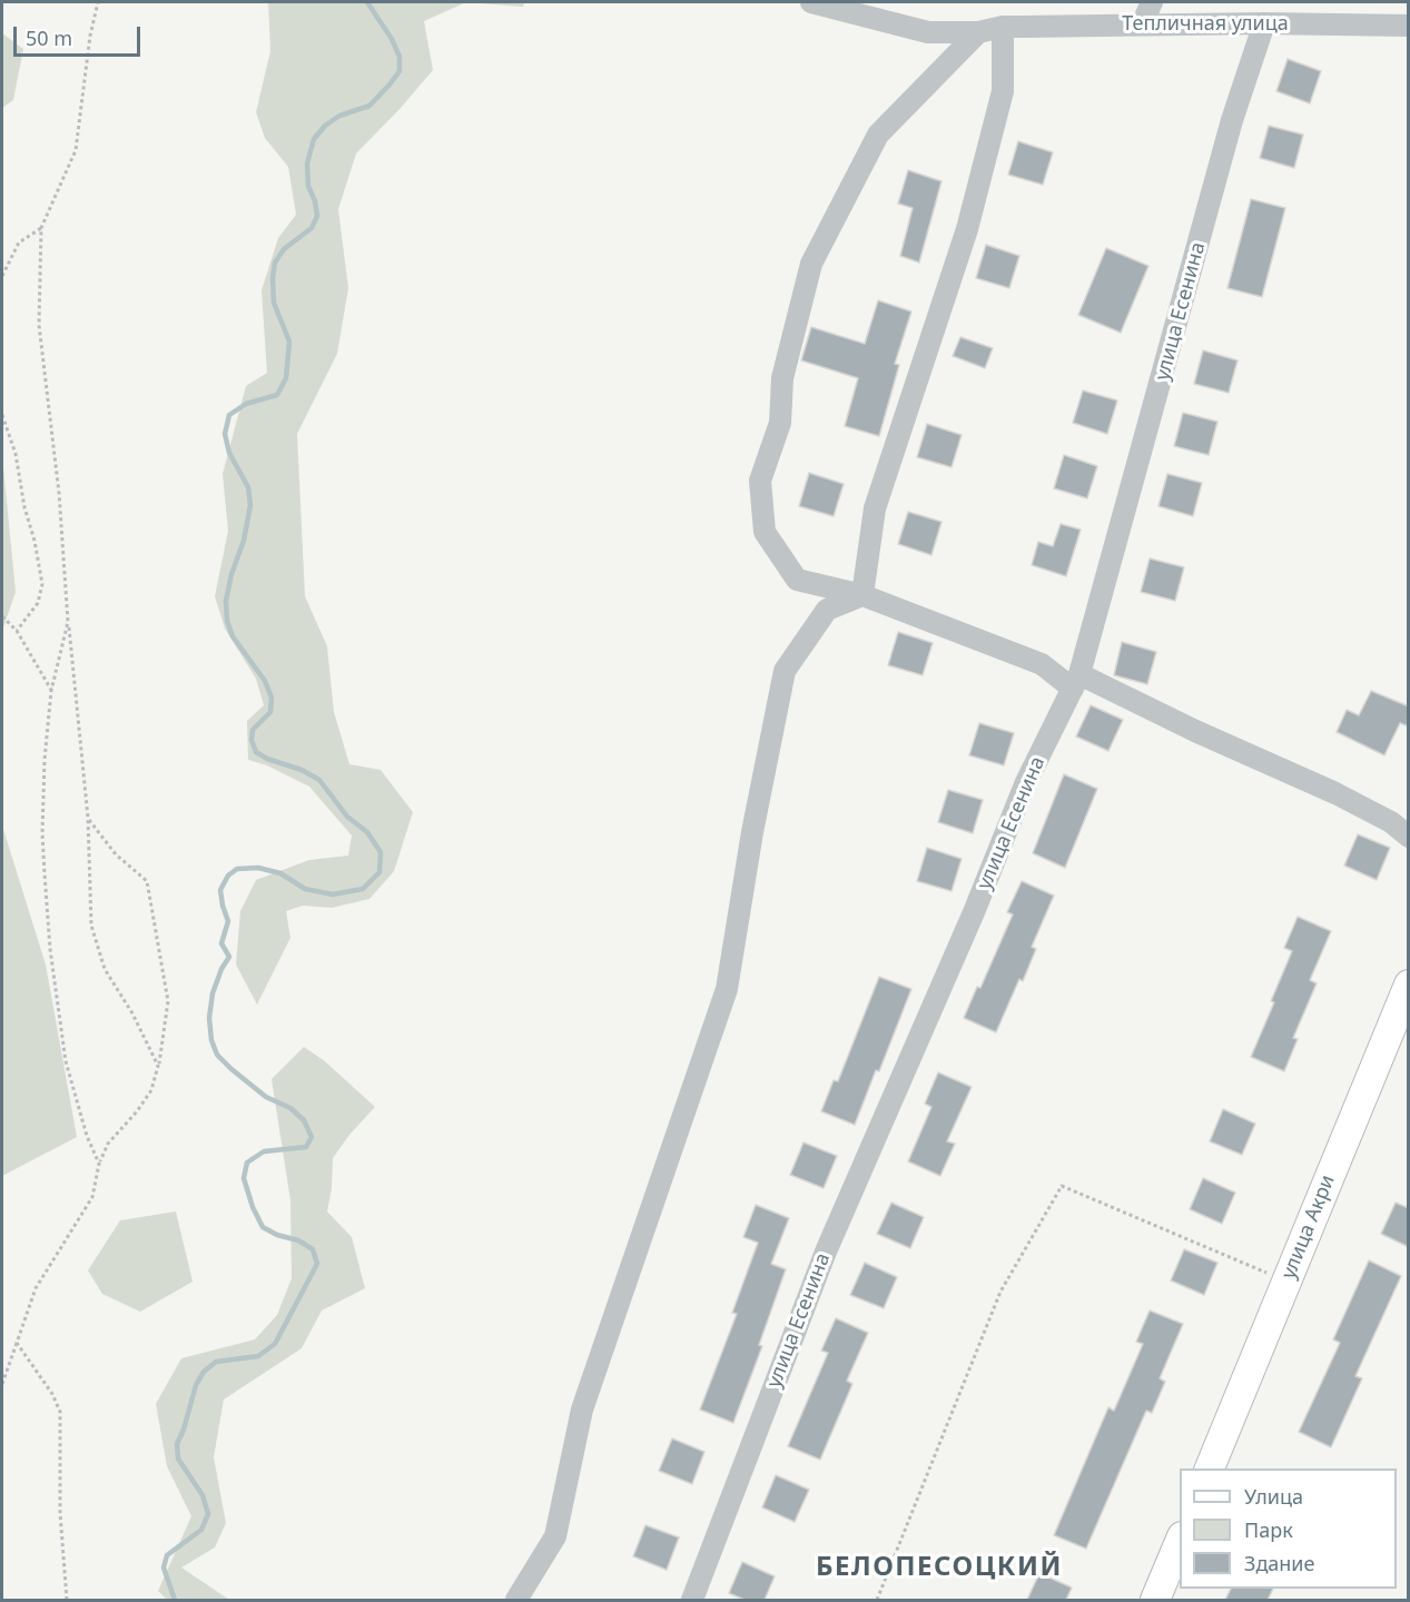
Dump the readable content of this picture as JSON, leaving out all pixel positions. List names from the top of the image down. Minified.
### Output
{"streets":{"main road":["улица Акри"],"street":["Тепличная улица","улица Есенина"]},"crossings":[["Тепличная улица","улица Есенина"]],"districts":["БЕЛОПЕСОЦКИЙ"],"legend":["Улица","Парк","Здание"],"scale_bar":"50 m"}
